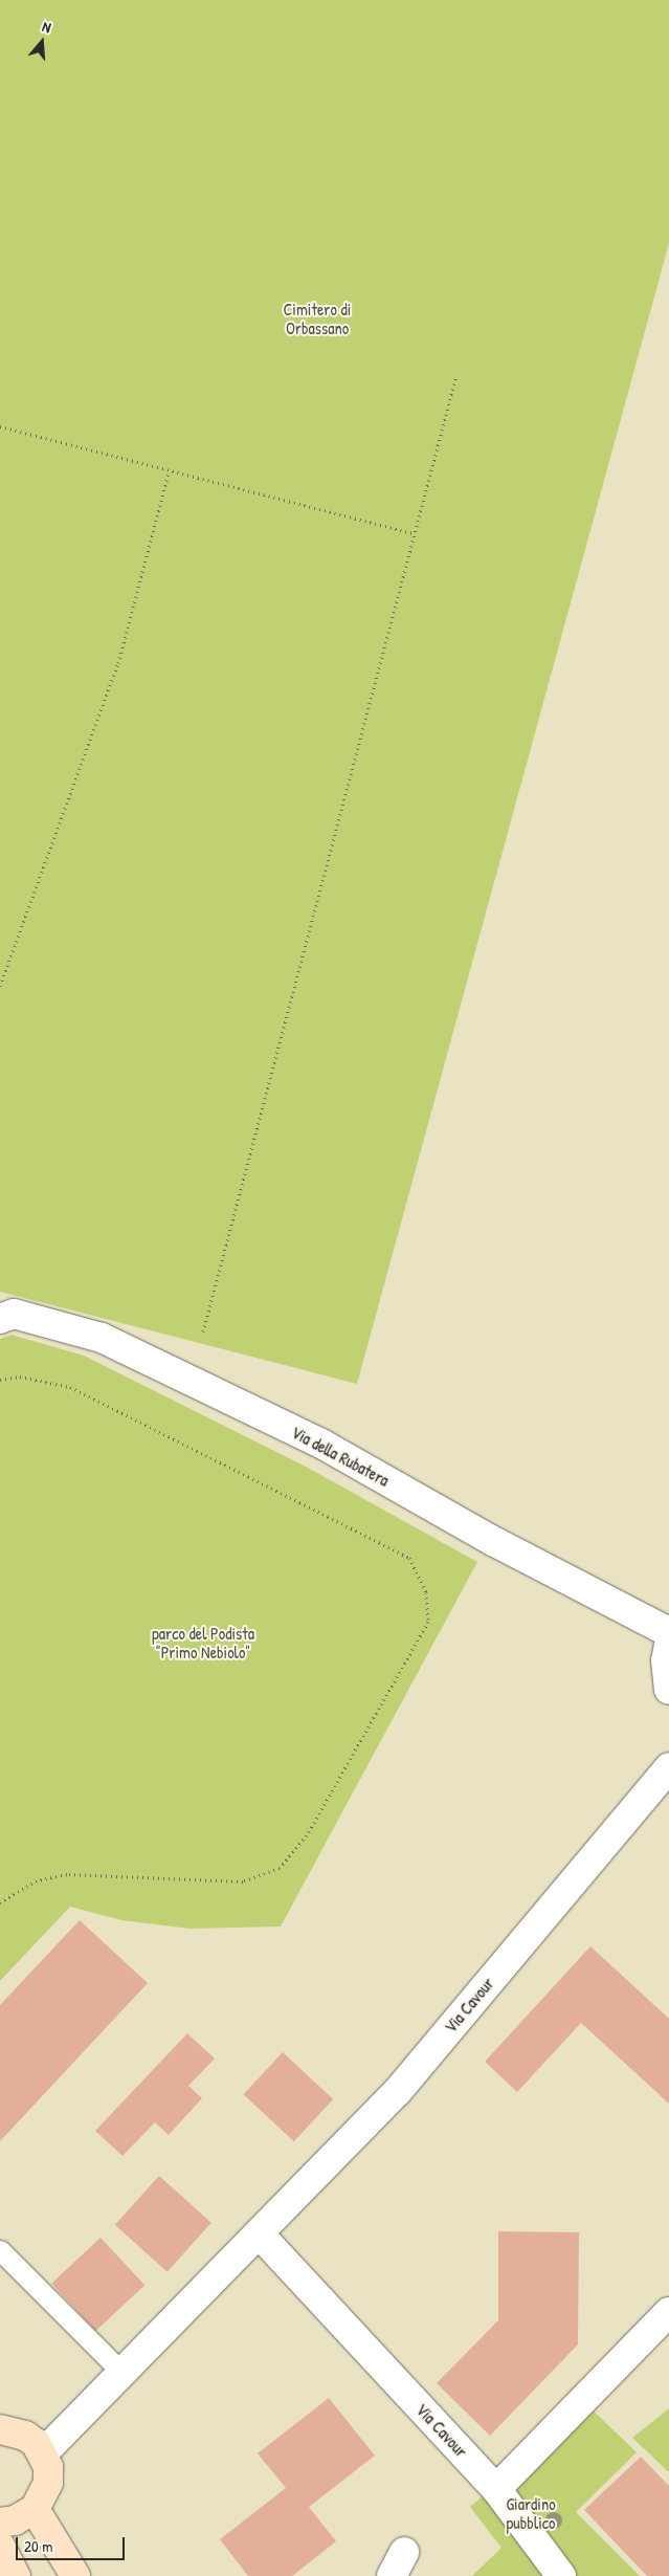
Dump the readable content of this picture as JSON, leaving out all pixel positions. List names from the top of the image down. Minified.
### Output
{"streets":{"street":["Via della Rubatera","Via Cavour"]},"parks":["Cimitero di Orbassano","parco del Podista \"Primo Nebiolo\"","Giardino pubblico"],"scale_bar":"20 m","north":"top"}
